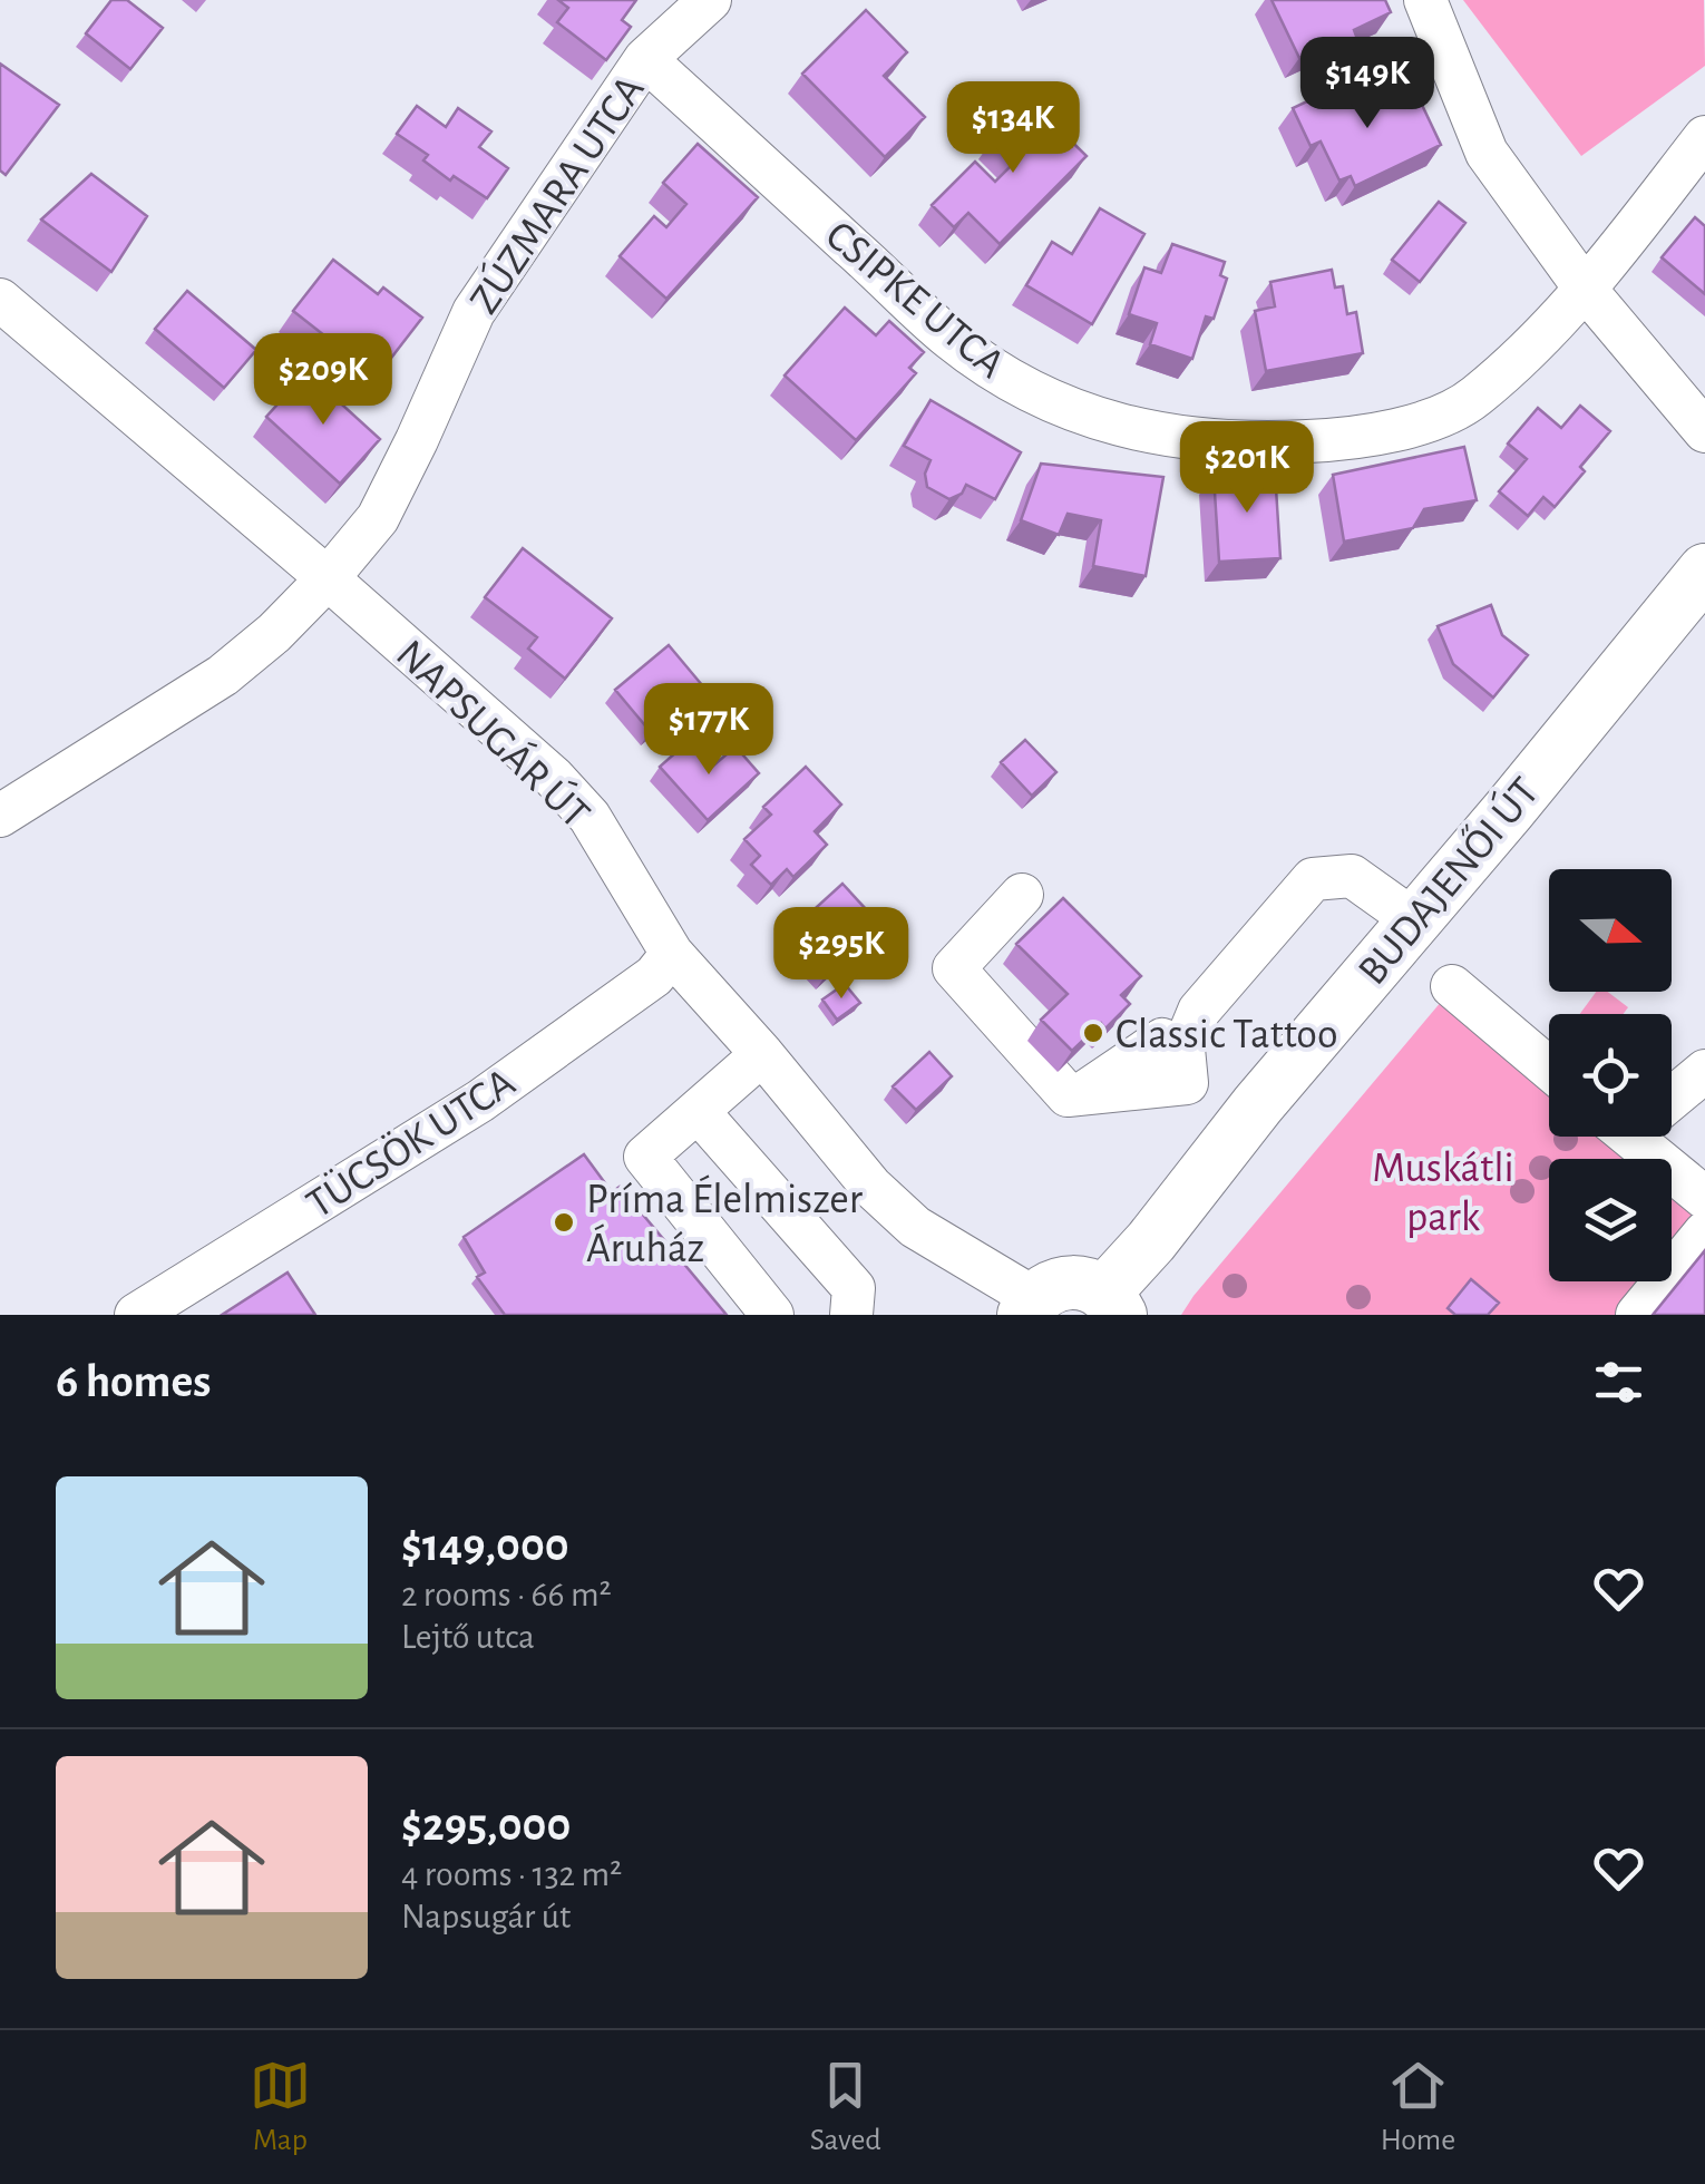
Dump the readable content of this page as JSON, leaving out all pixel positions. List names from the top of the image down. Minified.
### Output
{"streets":{"main road":["BUDAJENŐI ÚT"],"street":["ZÚZMARA UTCA","CSIPKE UTCA","NAPSUGÁR ÚT","TÜCSÖK UTCA"]},"crossings":[["ZÚZMARA UTCA","CSIPKE UTCA"],["ZÚZMARA UTCA","NAPSUGÁR ÚT"],["NAPSUGÁR ÚT","TÜCSÖK UTCA"]],"parks":["Muskátli park"],"places":["Classic Tattoo","Príma Élelmiszer Áruház"],"north":"right","page":{"price":["$149K","$134K","$209K","$201K","$177K","$295K"],"heading":"6 homes","list":[{"name":"$149,000","note":"2 rooms · 66 m² · Lejtő utca"},{"name":"$295,000","note":"4 rooms · 132 m² · Napsugár út"}],"tabs":["Map","Saved","Home"]}}
